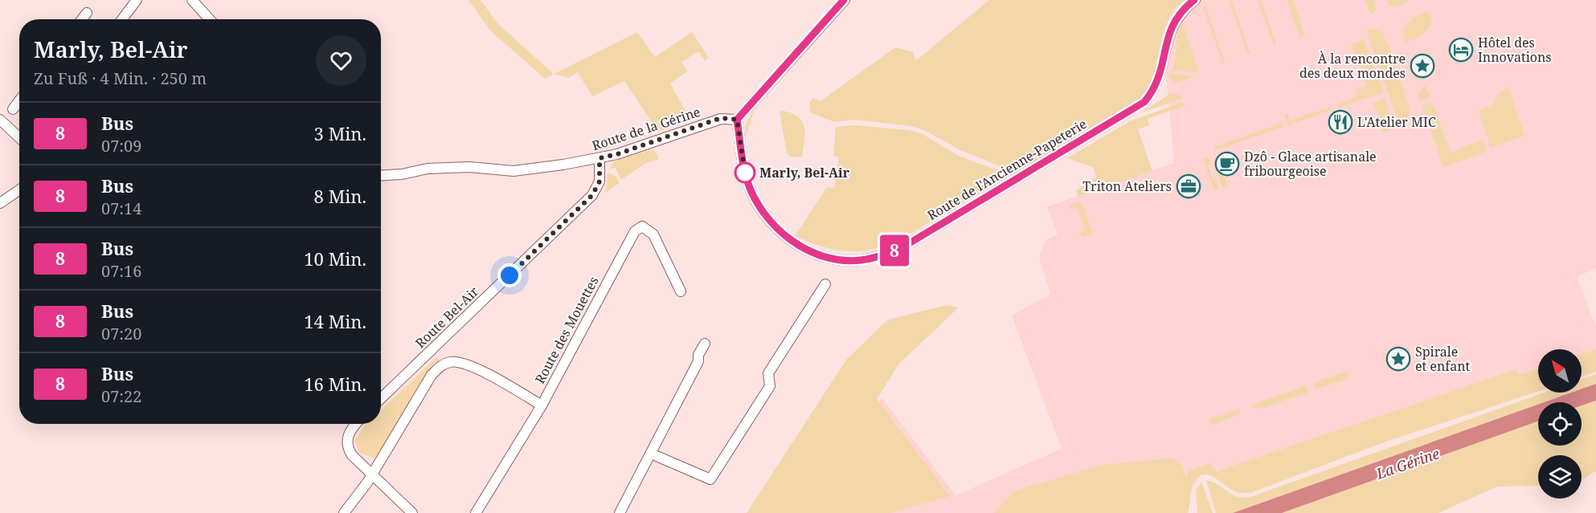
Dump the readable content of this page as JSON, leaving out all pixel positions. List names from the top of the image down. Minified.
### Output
{"streets":{"street":["Route de la Gérine","Route de l'Ancienne-Papeterie","Route Bel-Air","Route des Mouettes"]},"crossings":[["Route de la Gérine","Route de l'Ancienne-Papeterie"],["Route de la Gérine","Route Bel-Air"]],"water":["La Gérine"],"places":{"hotel":["Hôtel des Innovations"],"place":["À la rencontre des deux mondes","Spirale et enfant"],"restaurant":["L'Atelier MIC"],"cafe":["Dzô - Glace artisanale fribourgeoise"],"other":["Marly, Bel-Air"],"office":["Triton Ateliers"]},"lines":["bus line 8"],"north":"top left","page":{"on_map":"8","heading":["Marly, Bel-Air","Zu Fuß · 4 Min. · 250 m"],"list":[{"mark":"8","name":"Bus","note":"07:09","value":"3 Min."},{"mark":"8","name":"Bus","note":"07:14","value":"8 Min."},{"mark":"8","name":"Bus","note":"07:16","value":"10 Min."},{"mark":"8","name":"Bus","note":"07:20","value":"14 Min."},{"mark":"8","name":"Bus","note":"07:22","value":"16 Min."}]}}
